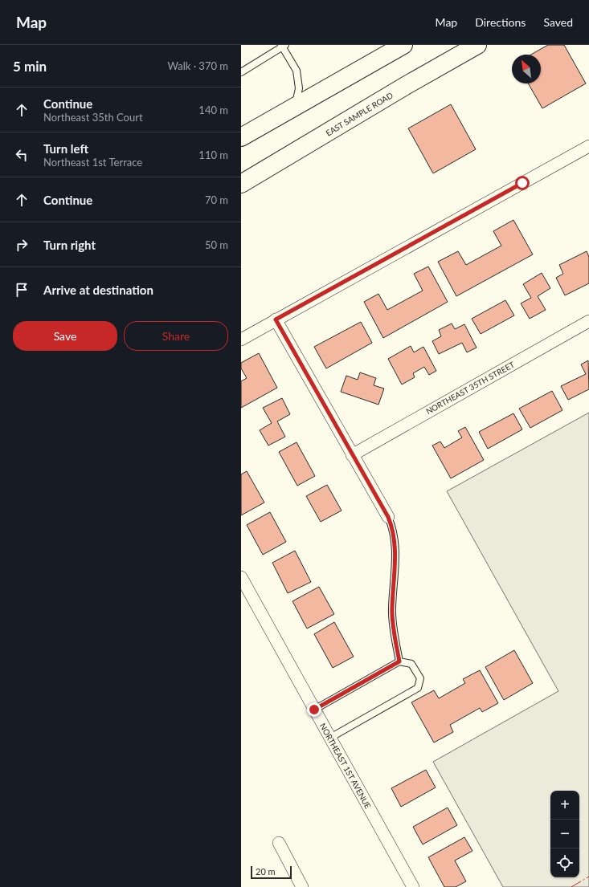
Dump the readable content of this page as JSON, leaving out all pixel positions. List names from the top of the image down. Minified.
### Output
{"streets":{"main road":["EAST SAMPLE ROAD"],"street":["NORTHEAST 35TH STREET","NORTHEAST 1ST AVENUE"]},"scale_bar":"20 m","north":"top left","page":{"header":"Map","nav":["Map","Directions","Saved"],"heading":["5 min","Walk · 370 m"],"list":[["Continue","Northeast 35th Court","140 m"],["Turn left","Northeast 1st Terrace","110 m"],["Continue","70 m"],["Turn right","50 m"],"Arrive at destination"],"buttons":["Save","Share"],"map_buttons":["+","−"],"scale":"20 m"}}
